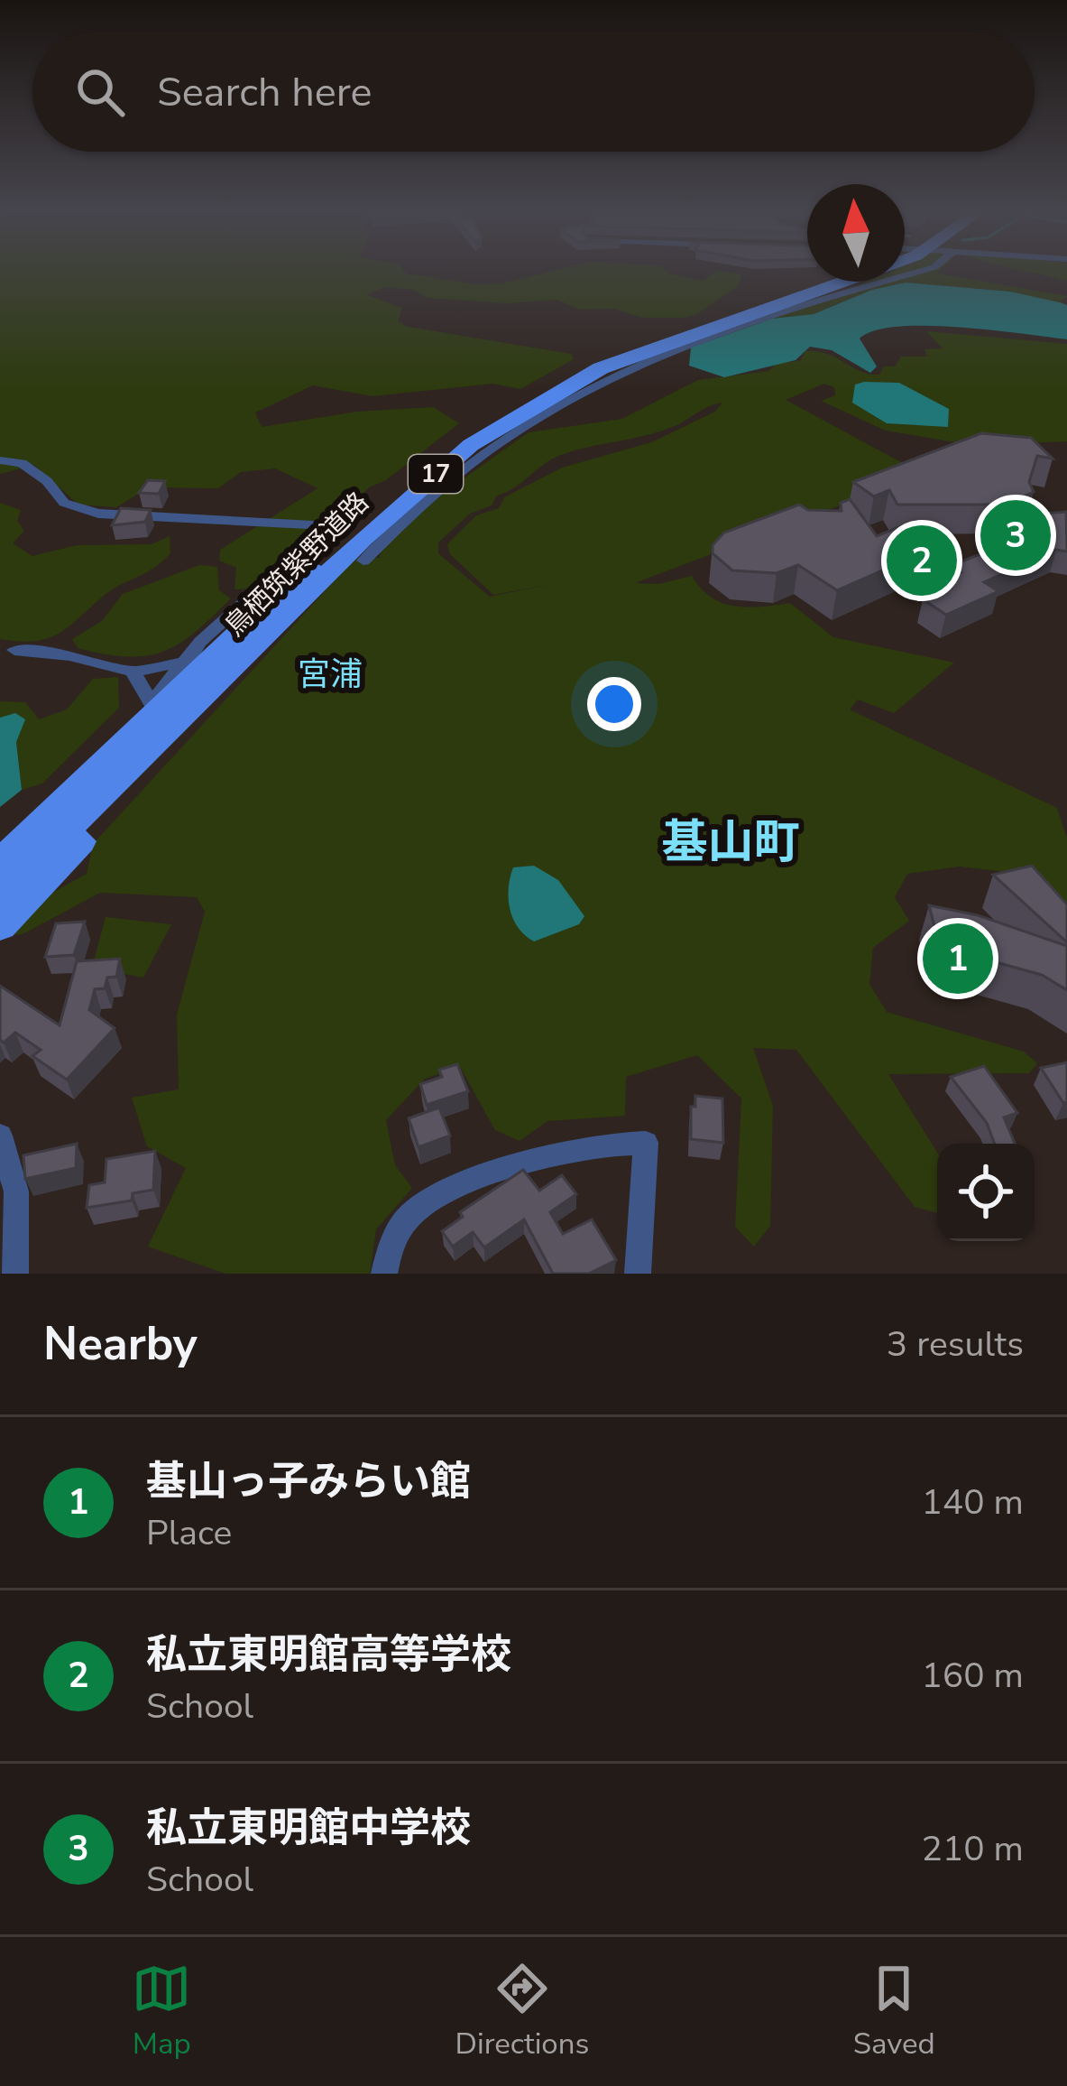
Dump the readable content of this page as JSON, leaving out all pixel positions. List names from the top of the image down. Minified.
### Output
{"streets":{"main road":["17","鳥栖筑紫野道路"]},"districts":["宮浦","基山町"],"north":"top","page":{"search":"Search here","pins":["3","2","1"],"heading":["Nearby","3 results"],"list":[{"mark":"1","name":"基山っ子みらい館","note":"Place","value":"140 m"},{"mark":"2","name":"私立東明館高等学校","note":"School","value":"160 m"},{"mark":"3","name":"私立東明館中学校","note":"School","value":"210 m"}],"nav":["Map","Directions","Saved"]}}
